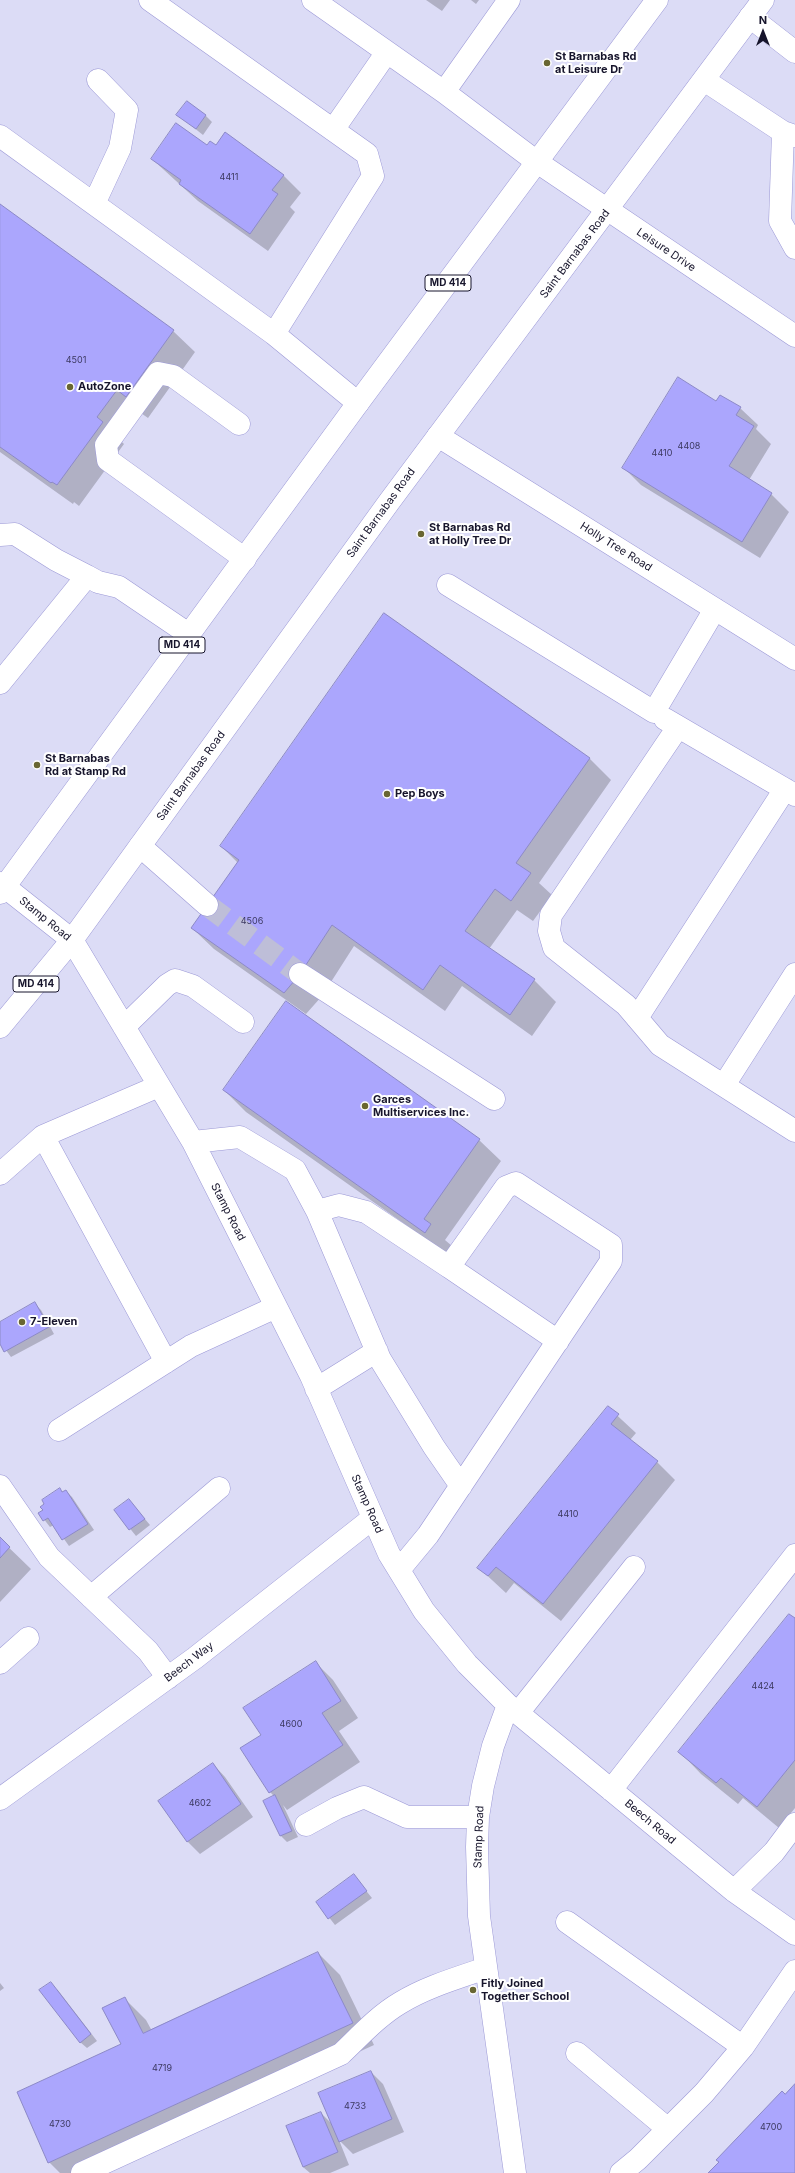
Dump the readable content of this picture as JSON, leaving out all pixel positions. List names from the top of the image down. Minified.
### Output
{"streets":{"street":["Leisure Drive","Saint Barnabas Road","MD 414","Holly Tree Road","Stamp Road","Beech Way","Beech Road"]},"crossings":[["Leisure Drive","Saint Barnabas Road"],["Leisure Drive","MD 414"],["Saint Barnabas Road","Holly Tree Road"],["Saint Barnabas Road","Stamp Road"],["MD 414","Stamp Road"],["Stamp Road","Beech Way"],["Stamp Road","Beech Road"]],"places":["St Barnabas Rd at Leisure Dr","AutoZone","St Barnabas Rd at Holly Tree Dr","St Barnabas Rd at Stamp Rd","Pep Boys","Garces Multiservices Inc.","7-Eleven","Fitly Joined Together School"],"house_numbers":["4411","4501","4408","4410","4506","4410","4424","4600","4602","4719","4733","4730","4700"],"north":"top"}
